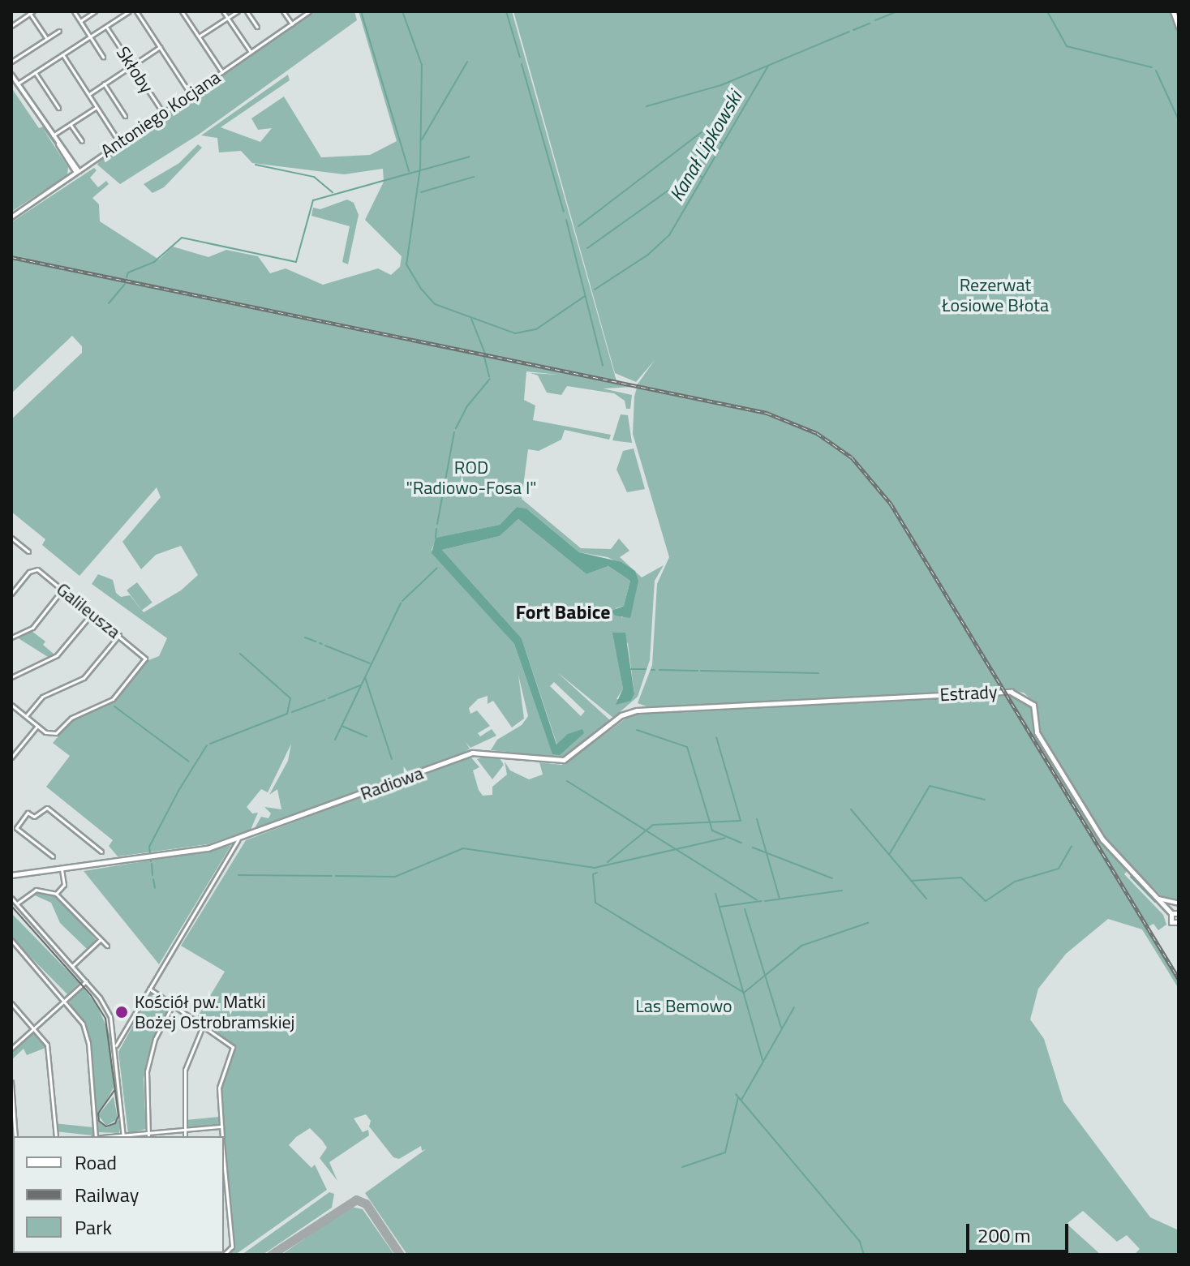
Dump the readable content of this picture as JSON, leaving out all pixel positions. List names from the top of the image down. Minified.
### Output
{"streets":{"main road":["Estrady","Radiowa"],"street":["Skłoby","Antoniego Kocjana","Galileusza"]},"crossings":[["Skłoby","Antoniego Kocjana"],["Estrady","Radiowa"]],"districts":["Fort Babice"],"water":["Kanał Lipkowski"],"parks":["Rezerwat Łosiowe Błota","ROD \"Radiowo-Fosa I\"","Las Bemowo"],"places":["Kościół pw. Matki Bożej Ostrobramskiej"],"legend":["Road","Railway","Park"],"scale_bar":"200 m"}
